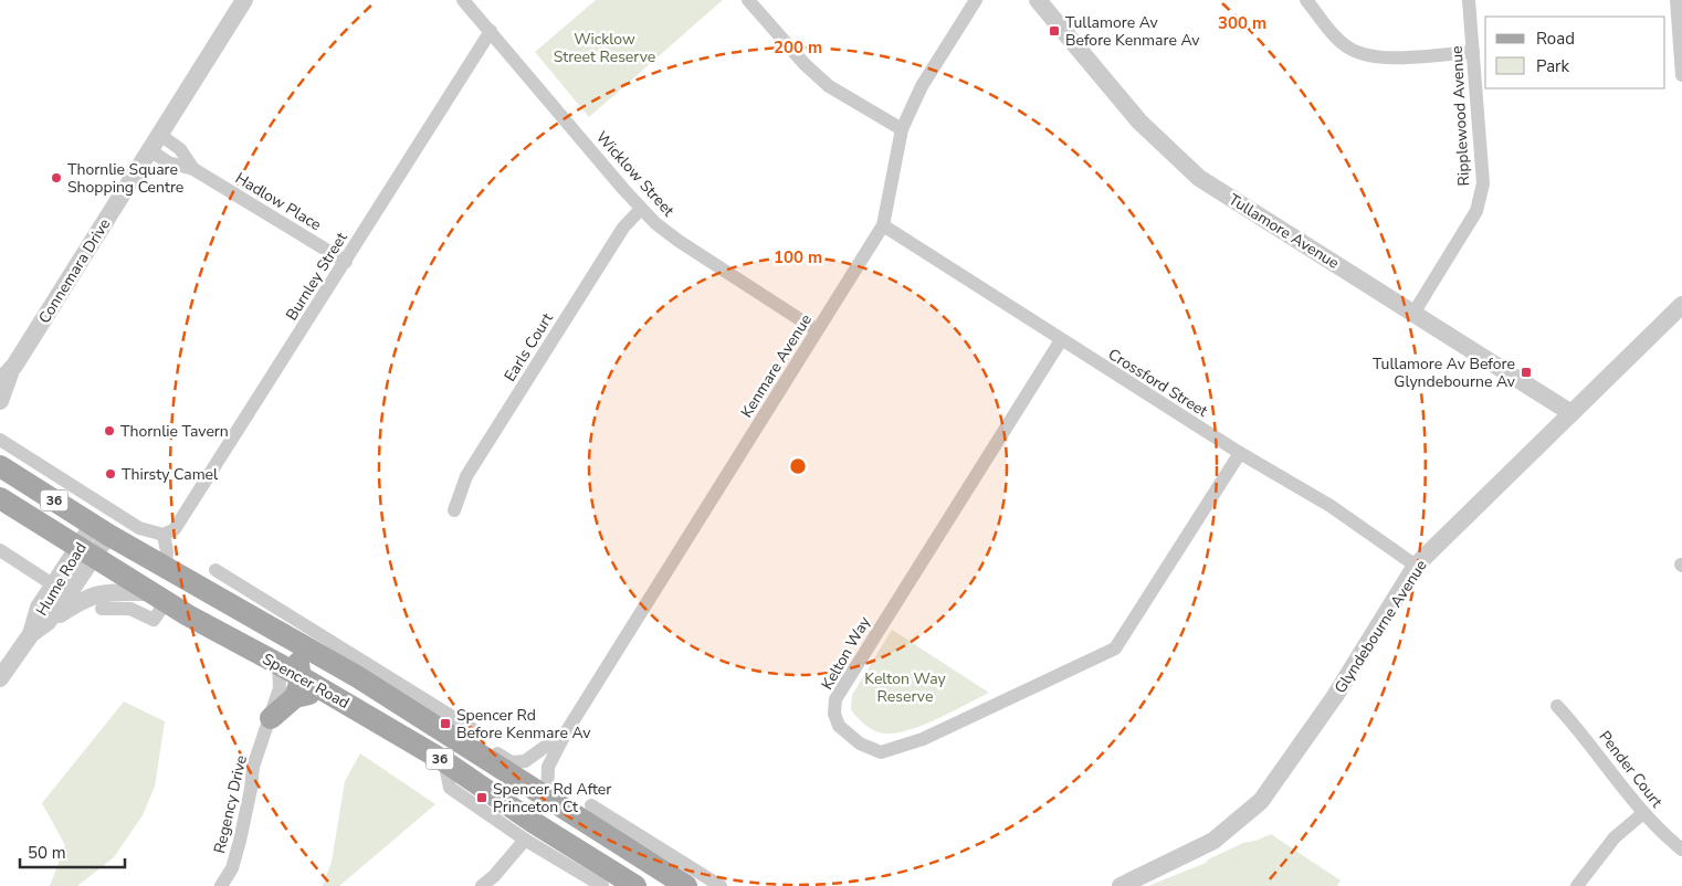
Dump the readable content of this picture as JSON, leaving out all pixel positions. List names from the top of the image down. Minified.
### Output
{"streets":{"main road":["36","Spencer Road"],"street":["Ripplewood Avenue","Wicklow Street","Hadlow Place","Tullamore Avenue","Connemara Drive","Burnley Street","Earls Court","Kenmare Avenue","Crossford Street","Hume Road","Glyndebourne Avenue","Kelton Way","Pender Court","Regency Drive"]},"crossings":[["Ripplewood Avenue","Tullamore Avenue"],["Wicklow Street","Burnley Street"],["Wicklow Street","Earls Court"],["Wicklow Street","Kenmare Avenue"],["Hadlow Place","Connemara Drive"],["Hadlow Place","Burnley Street"],["Tullamore Avenue","Glyndebourne Avenue"],["Kenmare Avenue","Crossford Street"],["Kenmare Avenue","Spencer Road"],["Crossford Street","Glyndebourne Avenue"],["Crossford Street","Kelton Way"],["Hume Road","Spencer Road"],["Spencer Road","Regency Drive"]],"parks":["Wicklow Street Reserve","Kelton Way Reserve"],"places":{"transit":["Tullamore Av Before Kenmare Av","Tullamore Av Before Glyndebourne Av","Spencer Rd Before Kenmare Av","Spencer Rd After Princeton Ct"],"other":["Thornlie Square Shopping Centre","Thornlie Tavern","Thirsty Camel"]},"legend":["Road","Park"],"scale_bar":"50 m","rings":["300 m","200 m","100 m"]}
